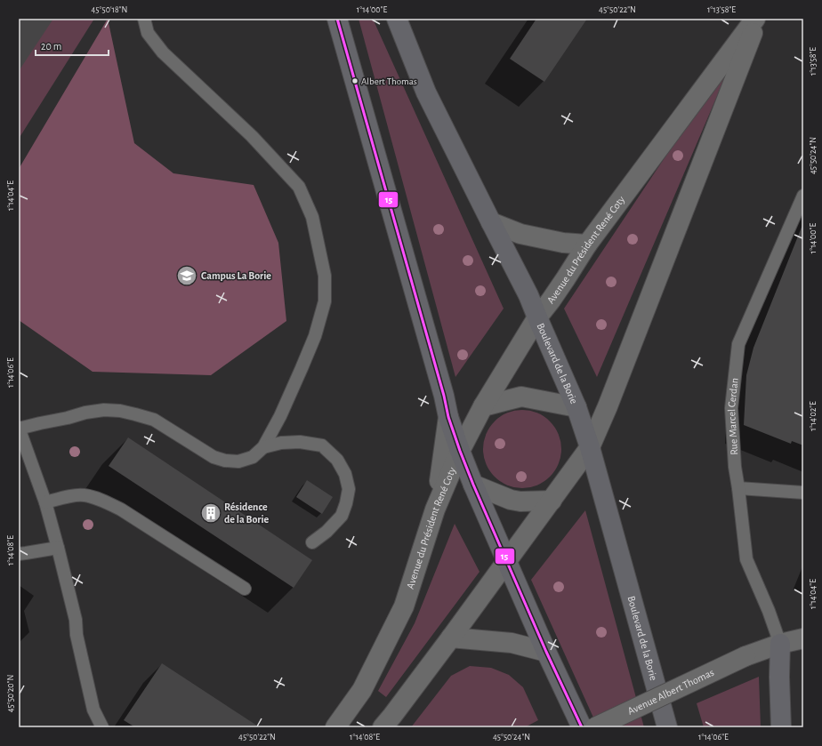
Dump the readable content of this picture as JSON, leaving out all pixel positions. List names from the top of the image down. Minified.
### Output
{"streets":{"main road":["Boulevard de la Borie"],"street":["Avenue du Président René Coty","Avenue Albert Thomas"],"lane":["Rue Marcel Cerdan"]},"crossings":[["Avenue du Président René Coty","Boulevard de la Borie"],["Rue Marcel Cerdan","Avenue Albert Thomas"]],"places":{"other":["Albert Thomas"],"school or university":["Campus La Borie"],"building":["Résidence de la Borie"]},"lines":["transit line 15"],"scale_bar":"20 m","coordinates":["45°50'18\"N","1°14'00\"E","45°50'22\"N","1°13'58\"E","45°50'24\"N","1°14'04\"E","1°14'06\"E","1°14'02\"E","1°14'08\"E","45°50'20\"N"]}
